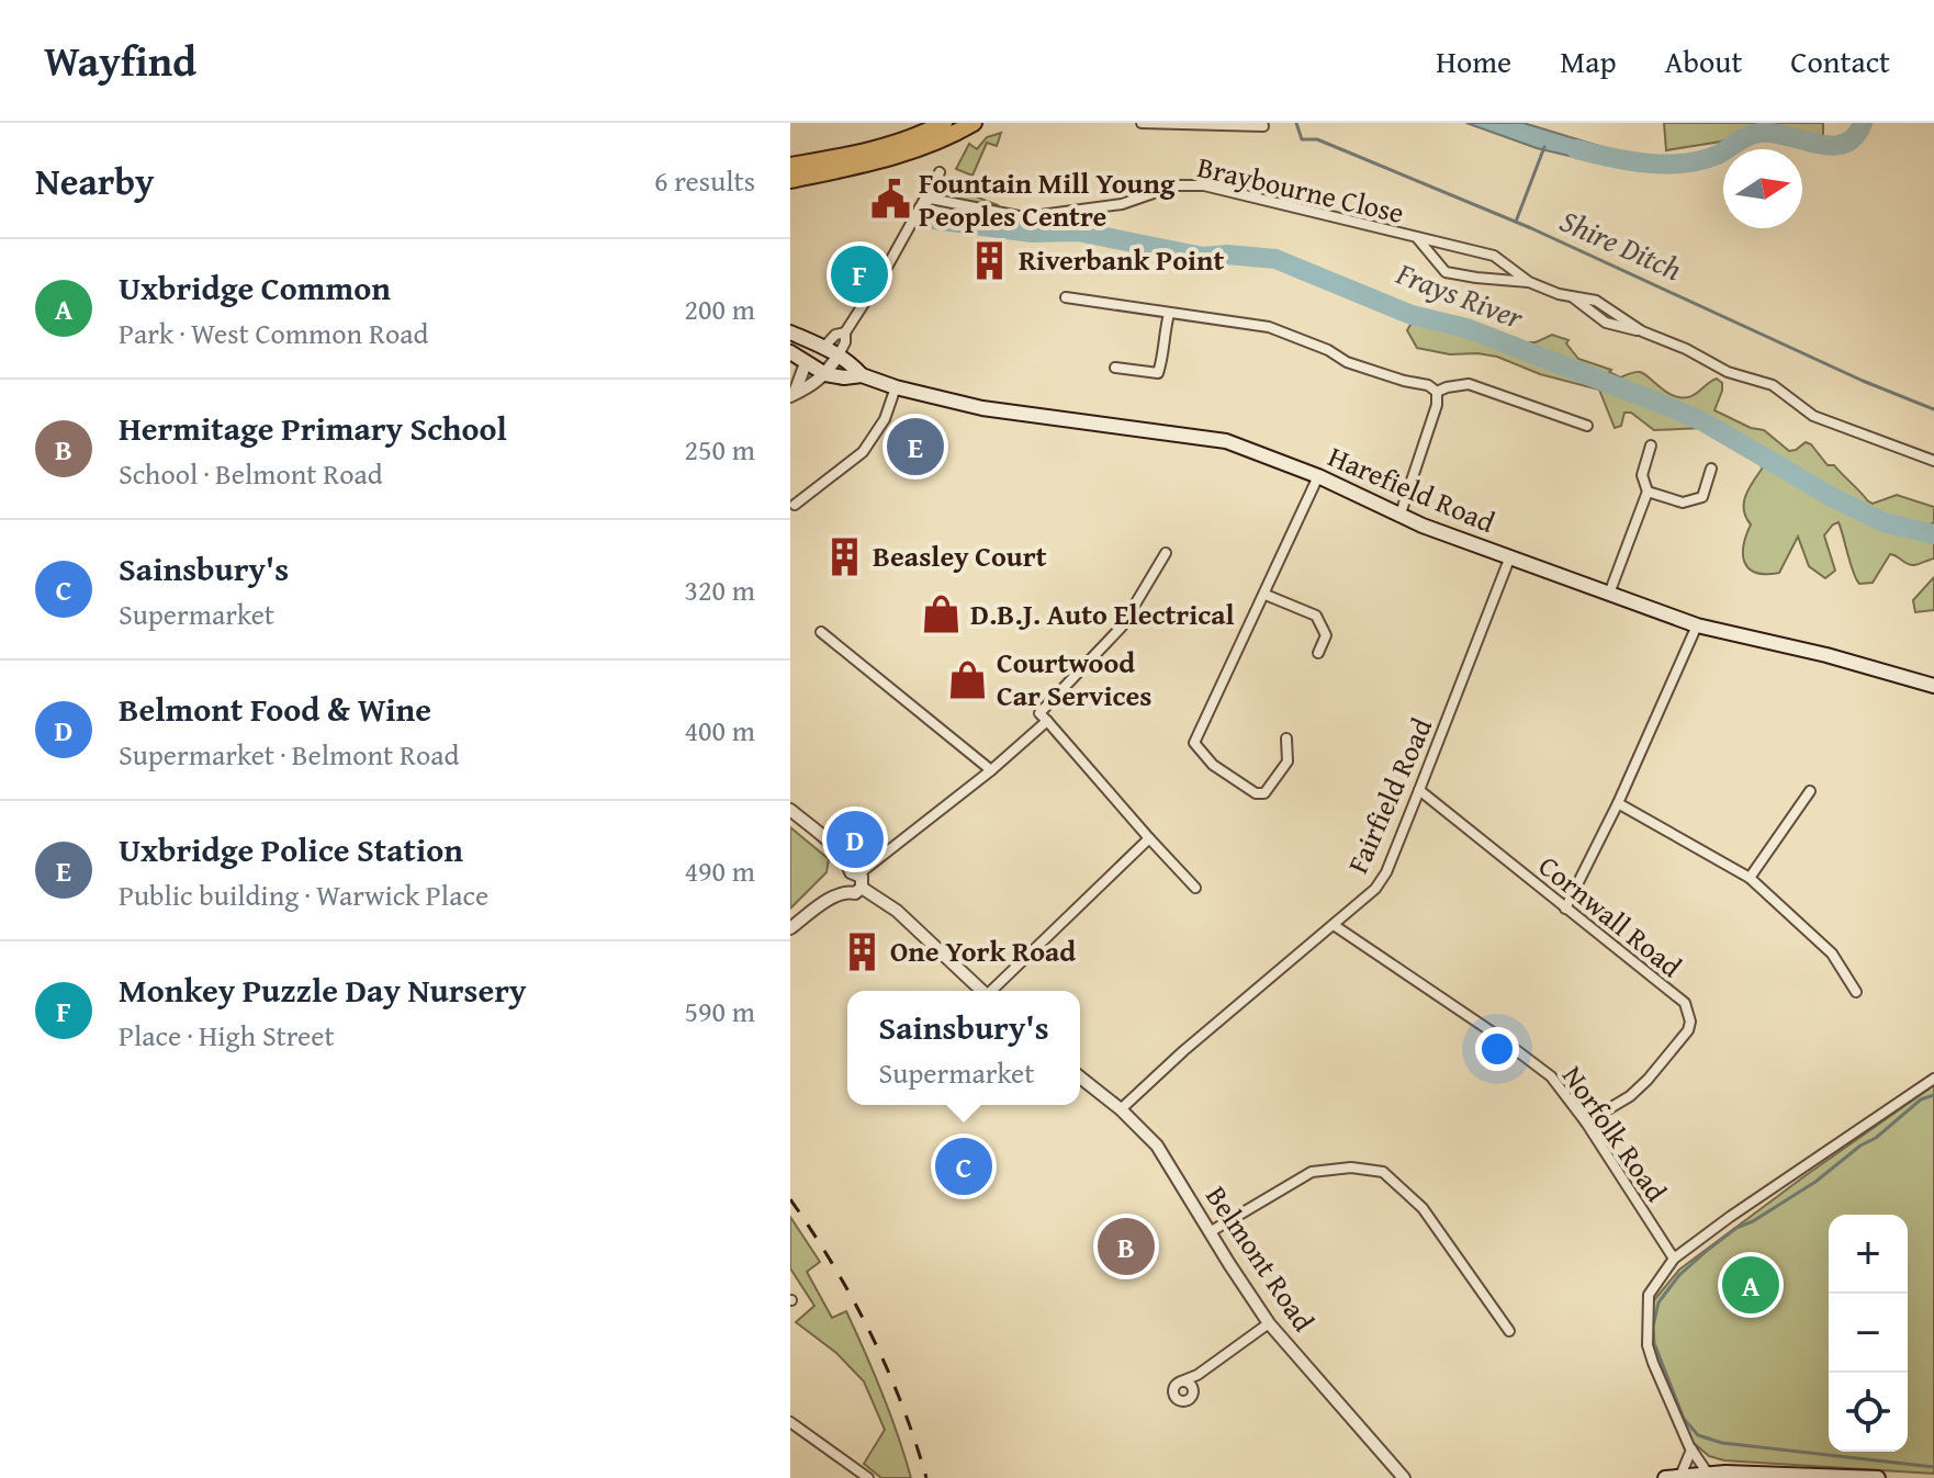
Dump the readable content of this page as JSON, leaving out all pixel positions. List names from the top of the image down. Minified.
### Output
{"streets":{"main road":["Harefield Road"],"street":["Braybourne Close","Fairfield Road","Cornwall Road","Norfolk Road","Belmont Road"]},"crossings":[["Harefield Road","Fairfield Road"],["Fairfield Road","Cornwall Road"],["Fairfield Road","Norfolk Road"],["Fairfield Road","Belmont Road"],["Cornwall Road","Norfolk Road"]],"water":["Shire Ditch","Frays River"],"places":{"public building":["Fountain Mill Young Peoples Centre"],"building":["Riverbank Point","Beasley Court","One York Road"],"shop":["D.B.J. Auto Electrical","Courtwood Car Services"]},"north":"right","page":{"header":"Wayfind","nav":["Home","Map","About","Contact"],"heading":["Nearby","6 results"],"list":[{"mark":"A","name":"Uxbridge Common","note":"Park · West Common Road","value":"200 m"},{"mark":"B","name":"Hermitage Primary School","note":"School · Belmont Road","value":"250 m"},{"mark":"C","name":"Sainsbury's","note":"Supermarket","value":"320 m"},{"mark":"D","name":"Belmont Food & Wine","note":"Supermarket · Belmont Road","value":"400 m"},{"mark":"E","name":"Uxbridge Police Station","note":"Public building · Warwick Place","value":"490 m"},{"mark":"F","name":"Monkey Puzzle Day Nursery","note":"Place · High Street","value":"590 m"}],"pins":["F","E","D","C","B","A"],"popup":["Sainsbury's","Supermarket"],"map_buttons":["+","−"]}}
